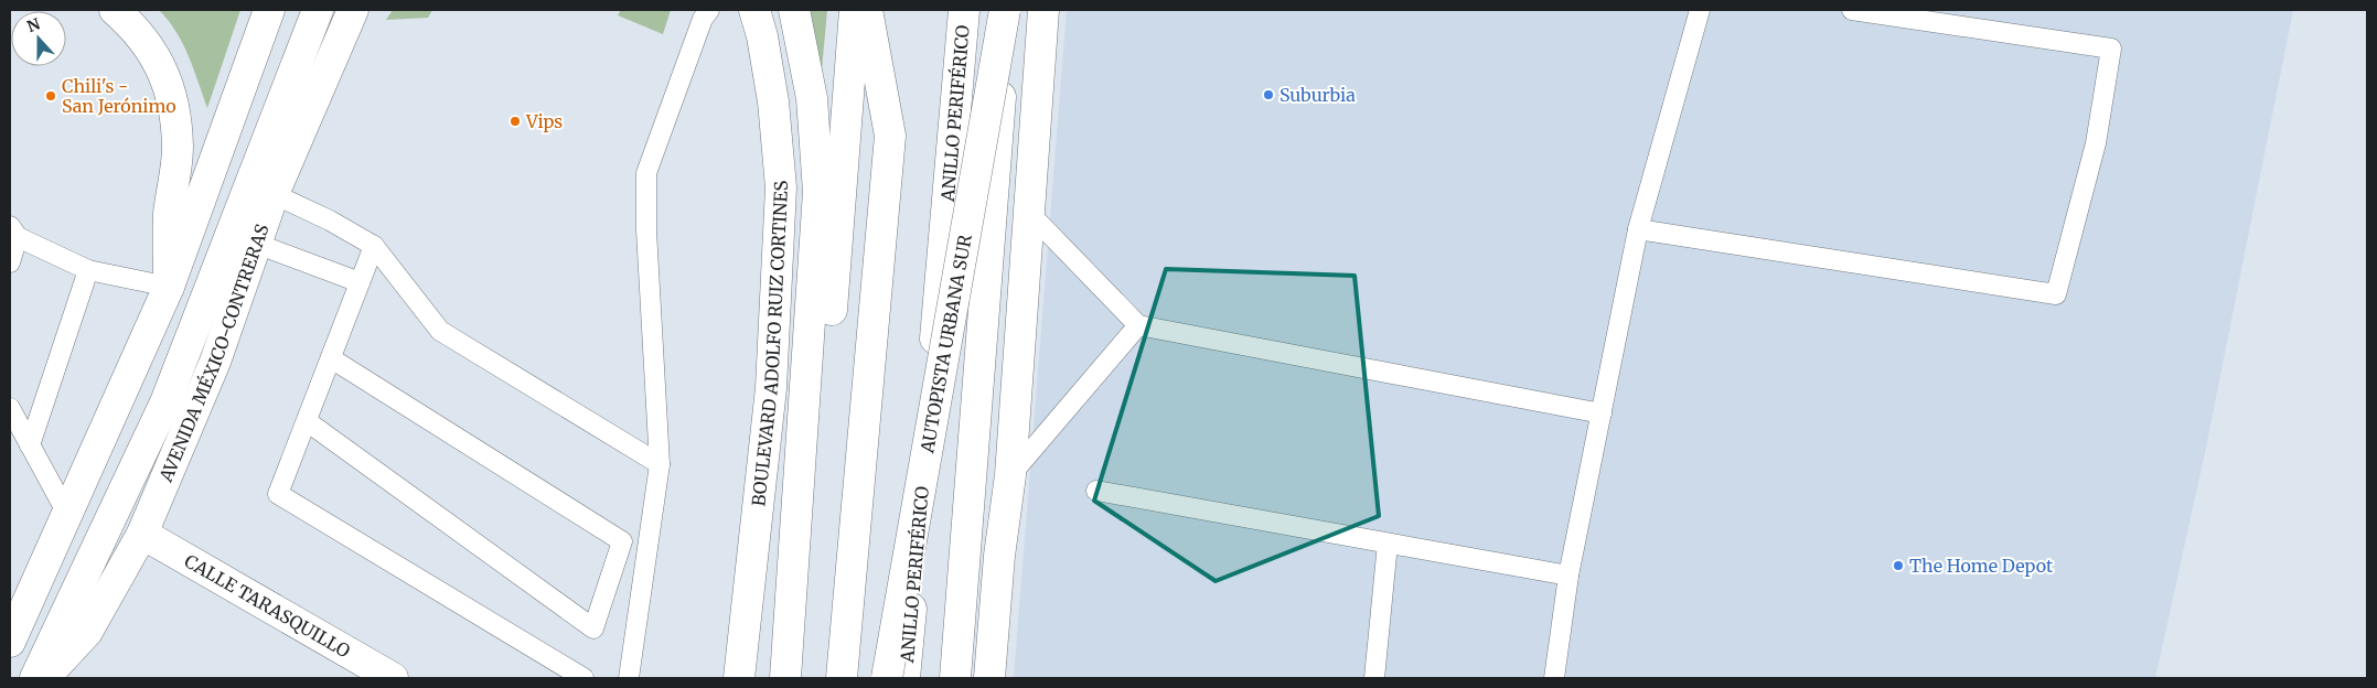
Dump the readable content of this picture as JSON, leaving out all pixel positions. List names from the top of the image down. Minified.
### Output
{"streets":{"main road":["ANILLO PERIFÉRICO","BOULEVARD ADOLFO RUIZ CORTINES","AUTOPISTA URBANA SUR","AVENIDA MÉXICO-CONTRERAS","CALLE TARASQUILLO"]},"crossings":[["AVENIDA MÉXICO-CONTRERAS","CALLE TARASQUILLO"]],"places":["Suburbia","Chili's - San Jerónimo","Vips","The Home Depot"],"north":"top"}
